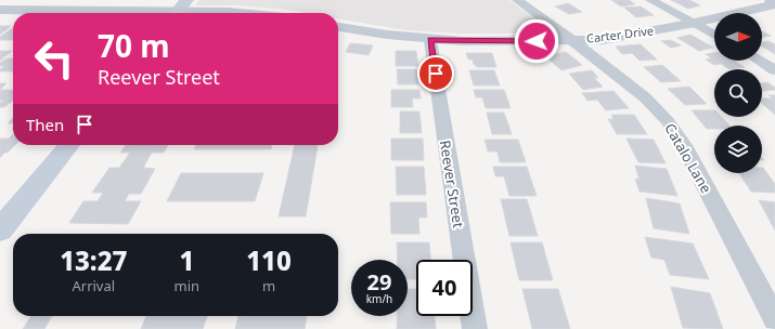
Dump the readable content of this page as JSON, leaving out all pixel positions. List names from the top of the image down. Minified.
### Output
{"streets":{"street":["Carter Drive","Catalo Lane","Reever Street"]},"crossings":[["Carter Drive","Catalo Lane"],["Carter Drive","Reever Street"]],"north":"right","page":{"turn":["70 m","Reever Street"],"then":"Then","eta":["13:27","Arrival","1","min","110","m"],"speed":"29 km/h","limit":"40"}}
